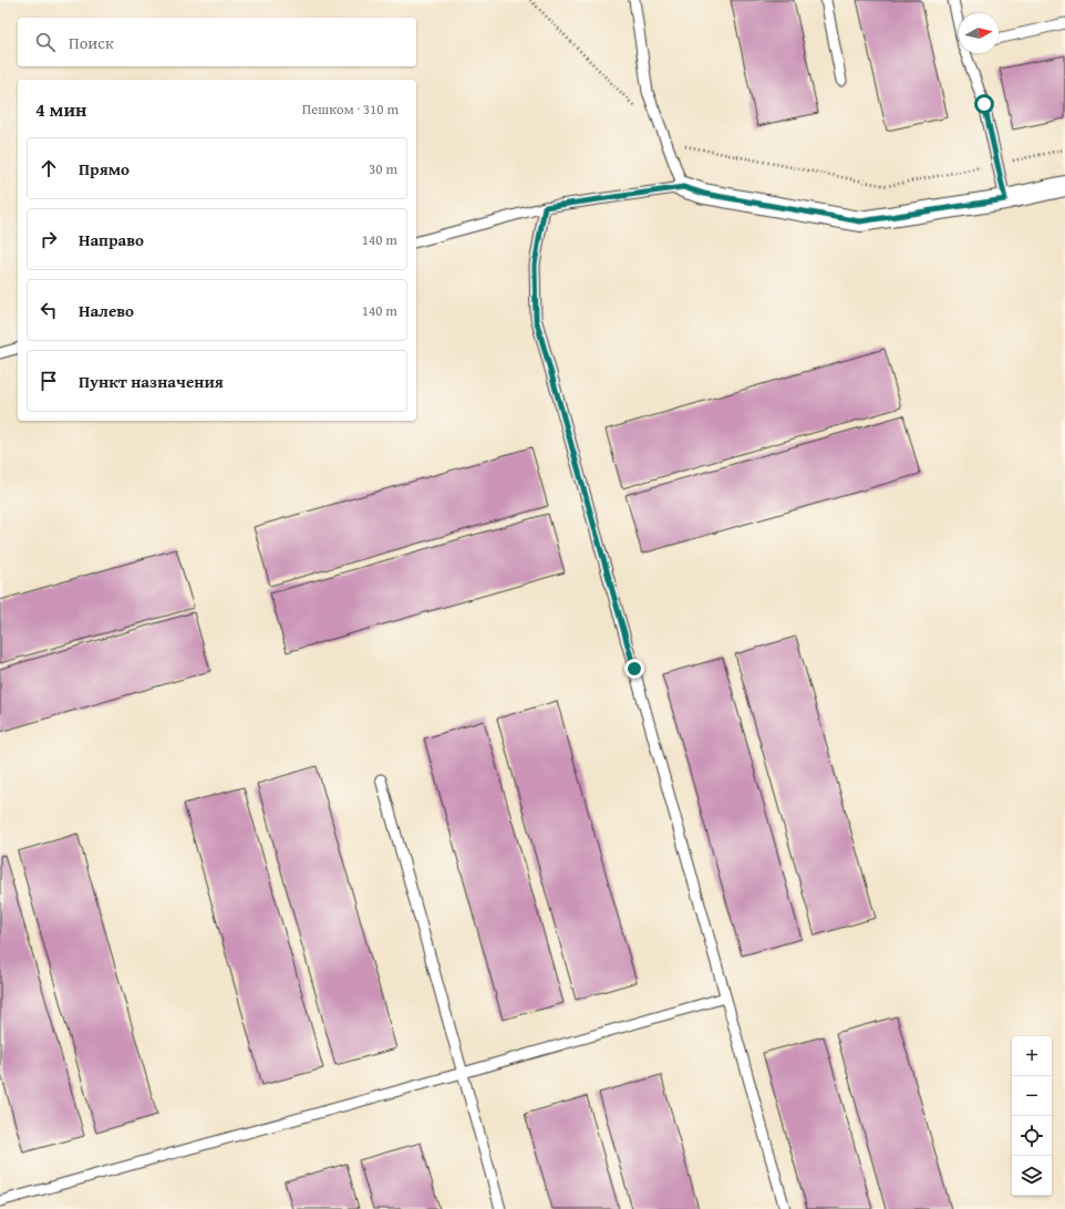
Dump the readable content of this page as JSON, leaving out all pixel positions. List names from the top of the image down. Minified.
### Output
{"north":"right","page":{"search":"Поиск","heading":["4 мин","Пешком · 310 m"],"list":[["Прямо","30 m"],["Направо","140 m"],["Налево","140 m"],"Пункт назначения"],"map_buttons":["+","−"]}}
